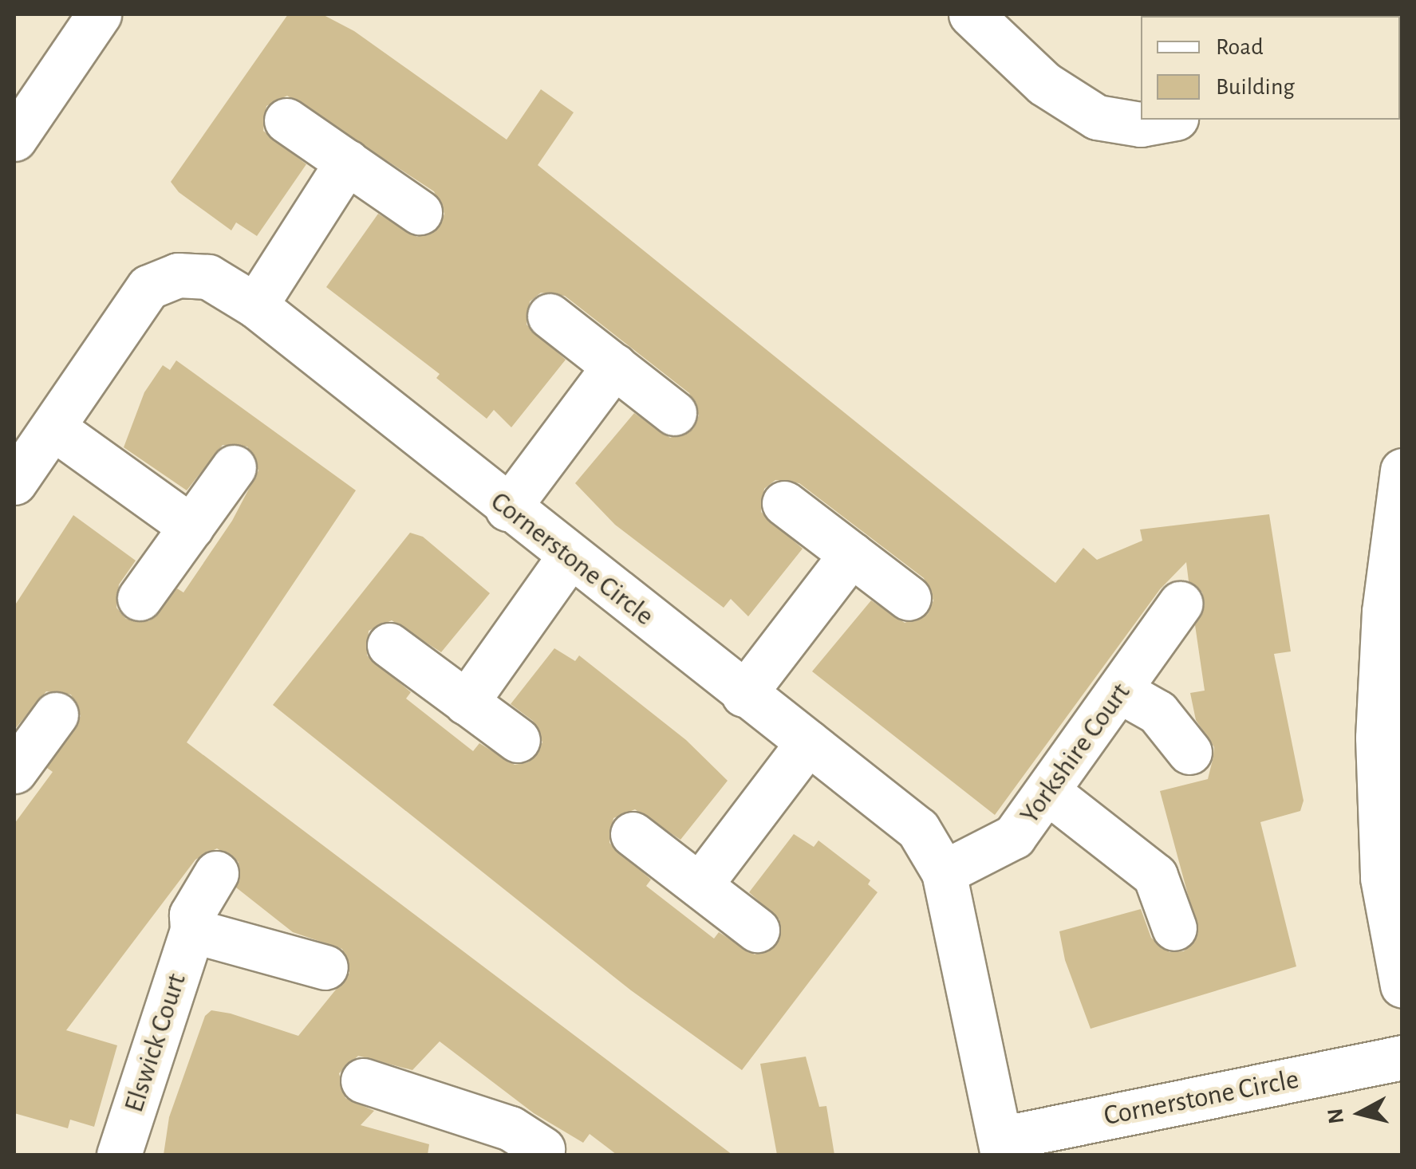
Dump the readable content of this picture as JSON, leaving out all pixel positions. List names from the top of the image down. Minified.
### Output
{"streets":{"main road":["Cornerstone Circle","Yorkshire Court","Elswick Court"]},"crossings":[["Cornerstone Circle","Yorkshire Court"]],"legend":["Road","Building"],"north":"left"}
